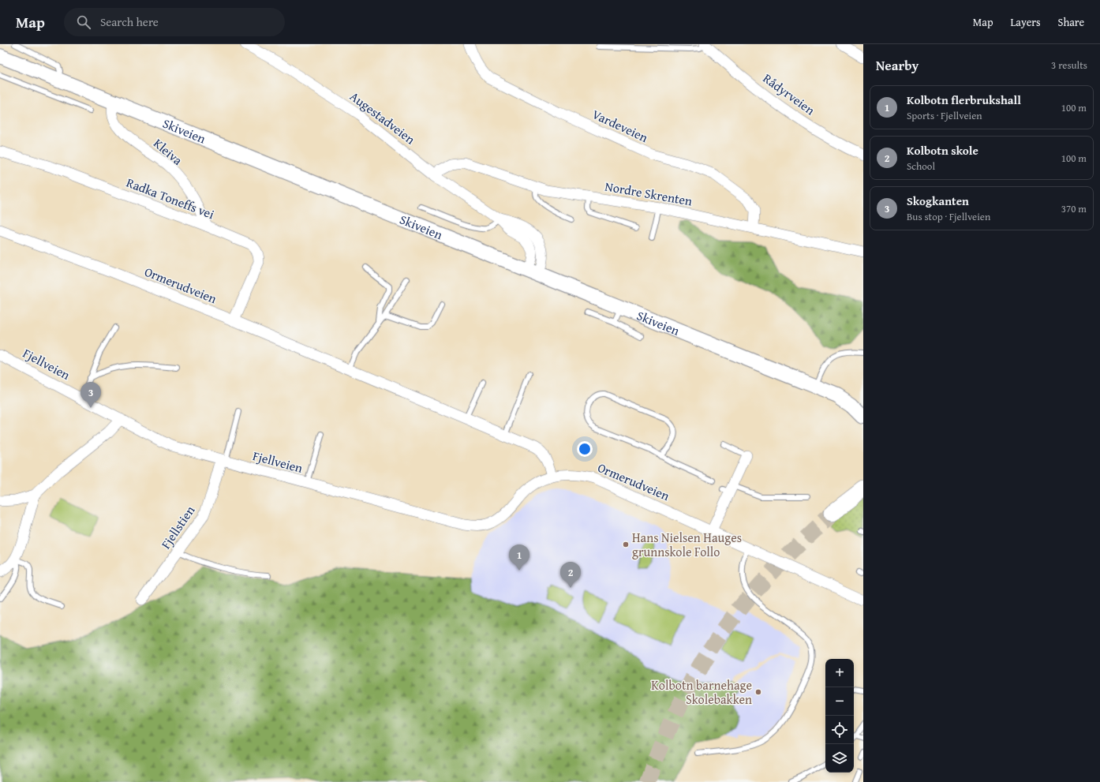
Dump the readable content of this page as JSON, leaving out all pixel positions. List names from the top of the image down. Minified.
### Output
{"streets":{"main road":["Skiveien"],"street":["Rådyrveien","Augestadveien","Vardeveien","Kleiva","Nordre Skrenten","Radka Toneffs vei","Ormerudveien","Fjellveien","Fjellstien"]},"crossings":[["Augestadveien","Skiveien"],["Augestadveien","Nordre Skrenten"],["Vardeveien","Nordre Skrenten"],["Skiveien","Kleiva"],["Kleiva","Radka Toneffs vei"],["Radka Toneffs vei","Ormerudveien"],["Ormerudveien","Fjellveien"],["Fjellveien","Fjellstien"]],"places":["Hans Nielsen Hauges grunnskole Follo","Kolbotn barnehage Skolebakken"],"page":{"header":"Map","search":"Search here","nav":["Map","Layers","Share"],"heading":["Nearby","3 results"],"list":[{"mark":"1","name":"Kolbotn flerbrukshall","note":"Sports · Fjellveien","value":"100 m"},{"mark":"2","name":"Kolbotn skole","note":"School","value":"100 m"},{"mark":"3","name":"Skogkanten","note":"Bus stop · Fjellveien","value":"370 m"}],"pins":["3","1","2"],"map_buttons":["+","−"]}}
